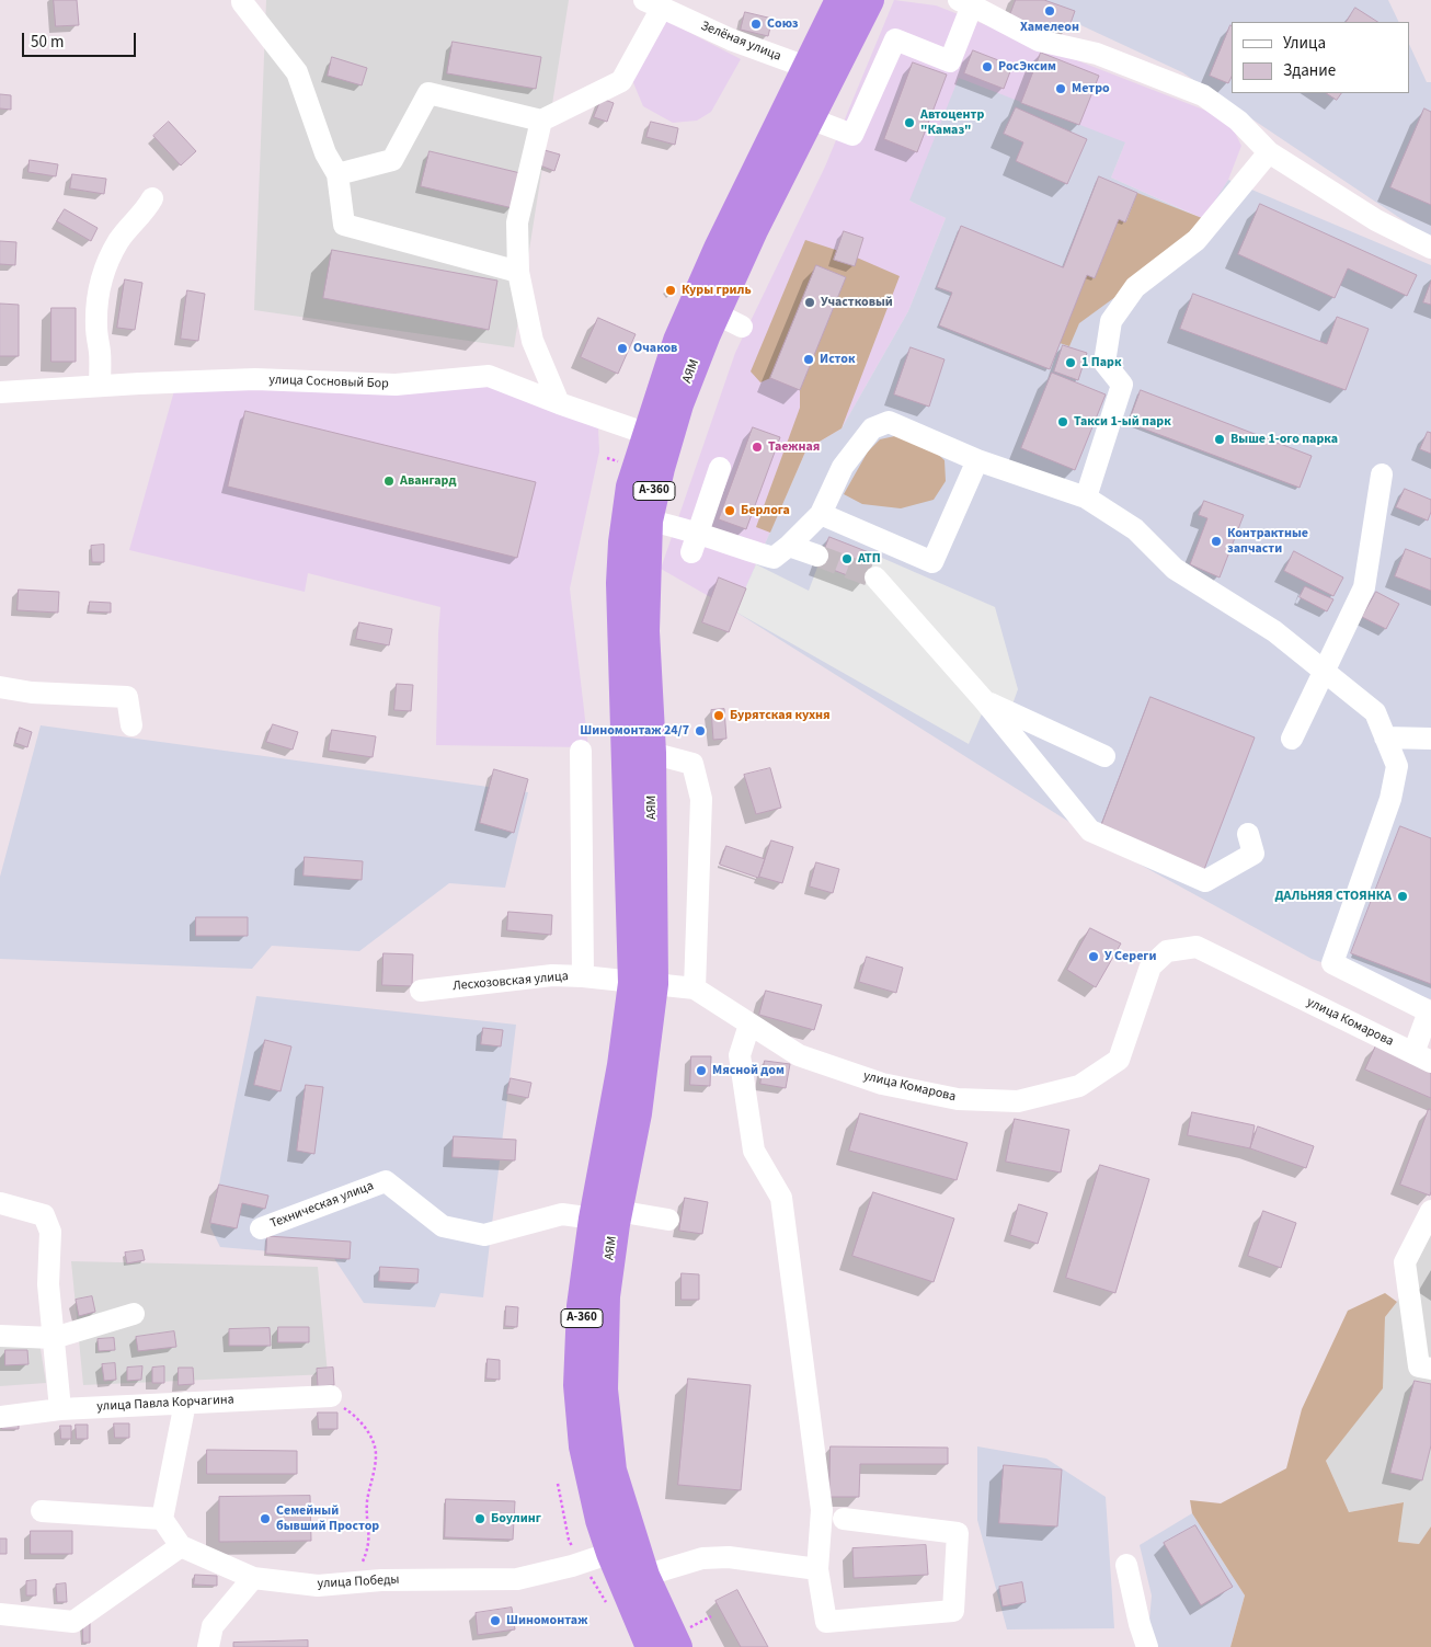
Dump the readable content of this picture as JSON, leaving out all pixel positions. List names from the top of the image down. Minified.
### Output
{"streets":{"highway":["АЯМ","А-360"],"street":["Зелёная улица","улица Сосновый Бор","Лесхозовская улица","улица Комарова","Техническая улица","улица Павла Корчагина","улица Победы"]},"crossings":[["Зелёная улица","АЯМ"],["АЯМ","улица Сосновый Бор"],["АЯМ","Лесхозовская улица"],["АЯМ","Техническая улица"],["АЯМ","улица Победы"],["Лесхозовская улица","улица Комарова"]],"places":["Хамелеон","Союз","РосЭксим","Метро","Автоцентр \"Камаз\"","Куры гриль","Участковый","Очаков","Исток","1 Парк","Такси 1-ый парк","Выше 1-ого парка","Таежная","Авангард","Берлога","Контрактные запчасти","АТП","Бурятская кухня","Шиномонтаж 24/7","ДАЛЬНЯЯ СТОЯНКА","У Сереги","Мясной дом","Семейный бывший Простор","Боулинг","Шиномонтаж"],"legend":["Улица","Здание"],"scale_bar":"50 m"}
